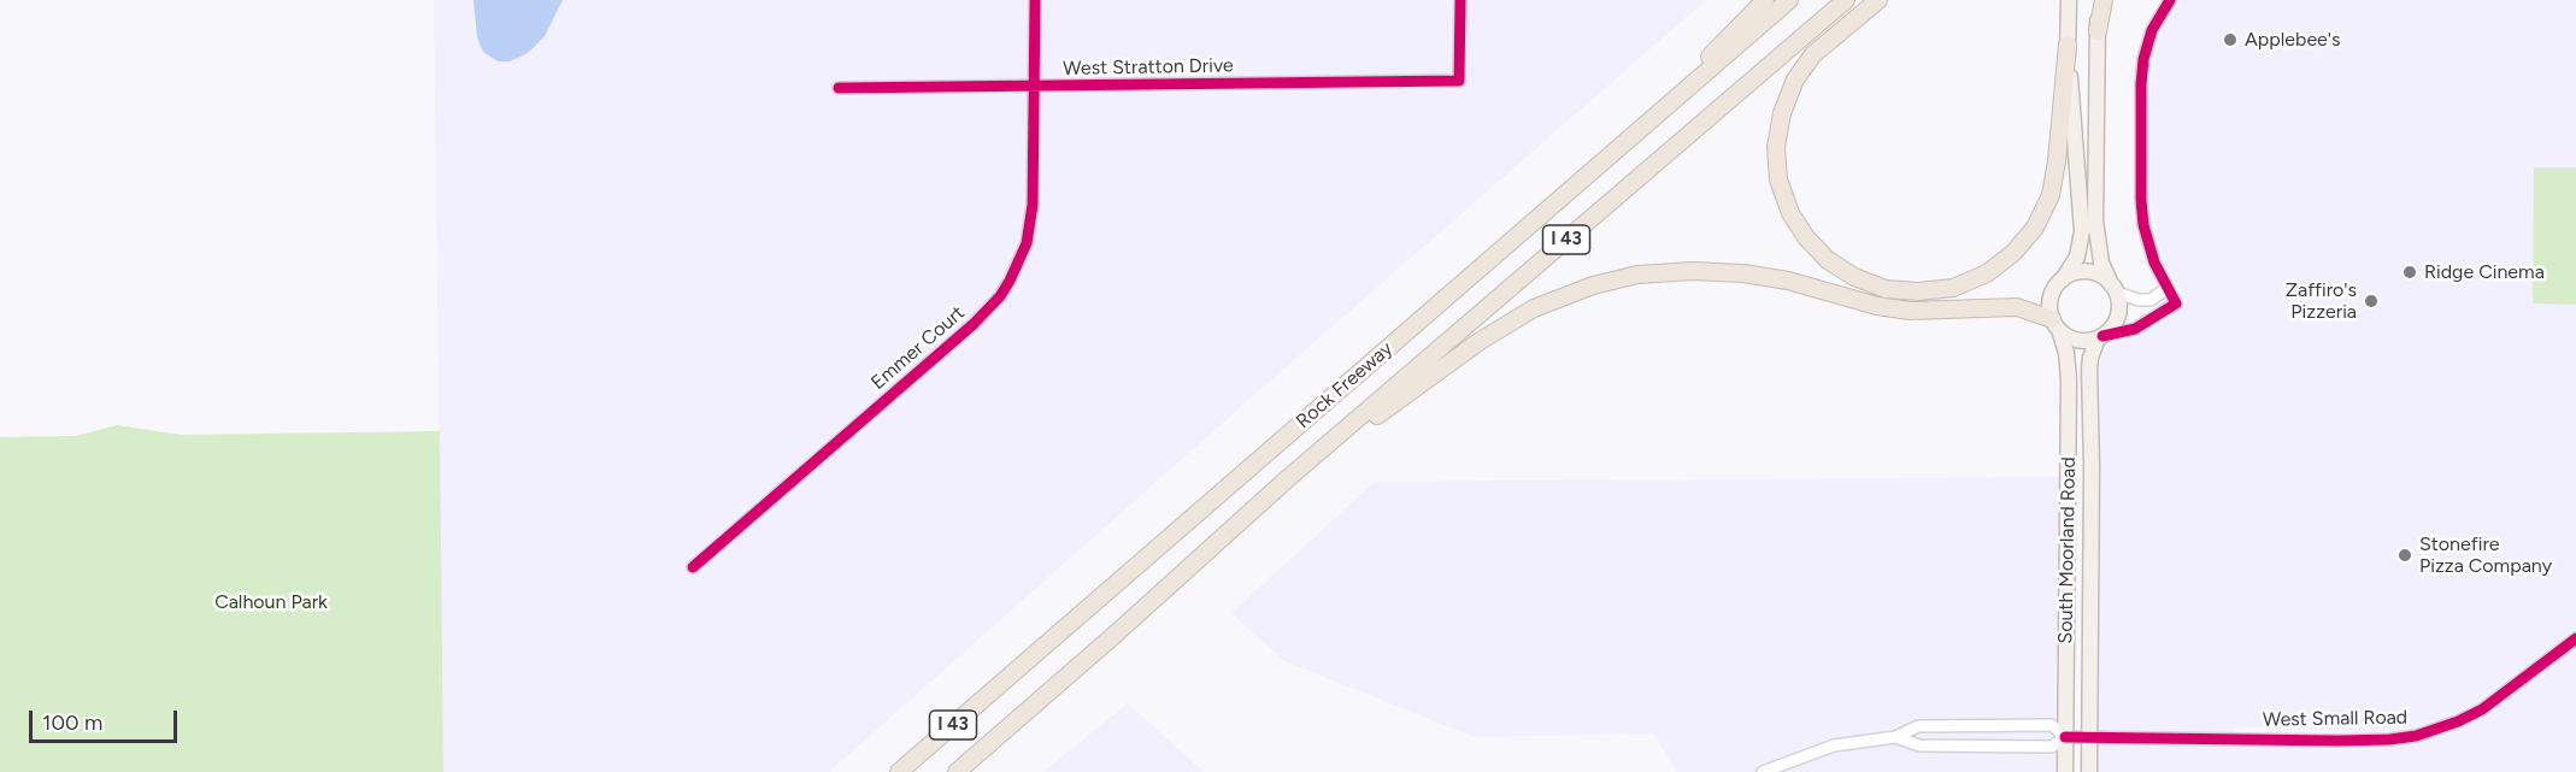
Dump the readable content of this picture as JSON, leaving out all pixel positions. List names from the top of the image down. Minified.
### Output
{"streets":{"highway":["I 43","Rock Freeway"],"main road":["South Moorland Road"],"street":["West Stratton Drive","Emmer Court","West Small Road"]},"crossings":[["West Stratton Drive","Emmer Court"],["South Moorland Road","West Small Road"]],"parks":["Calhoun Park"],"places":["Applebee's","Ridge Cinema","Zaffiro's Pizzeria","Stonefire Pizza Company"],"scale_bar":"100 m"}
